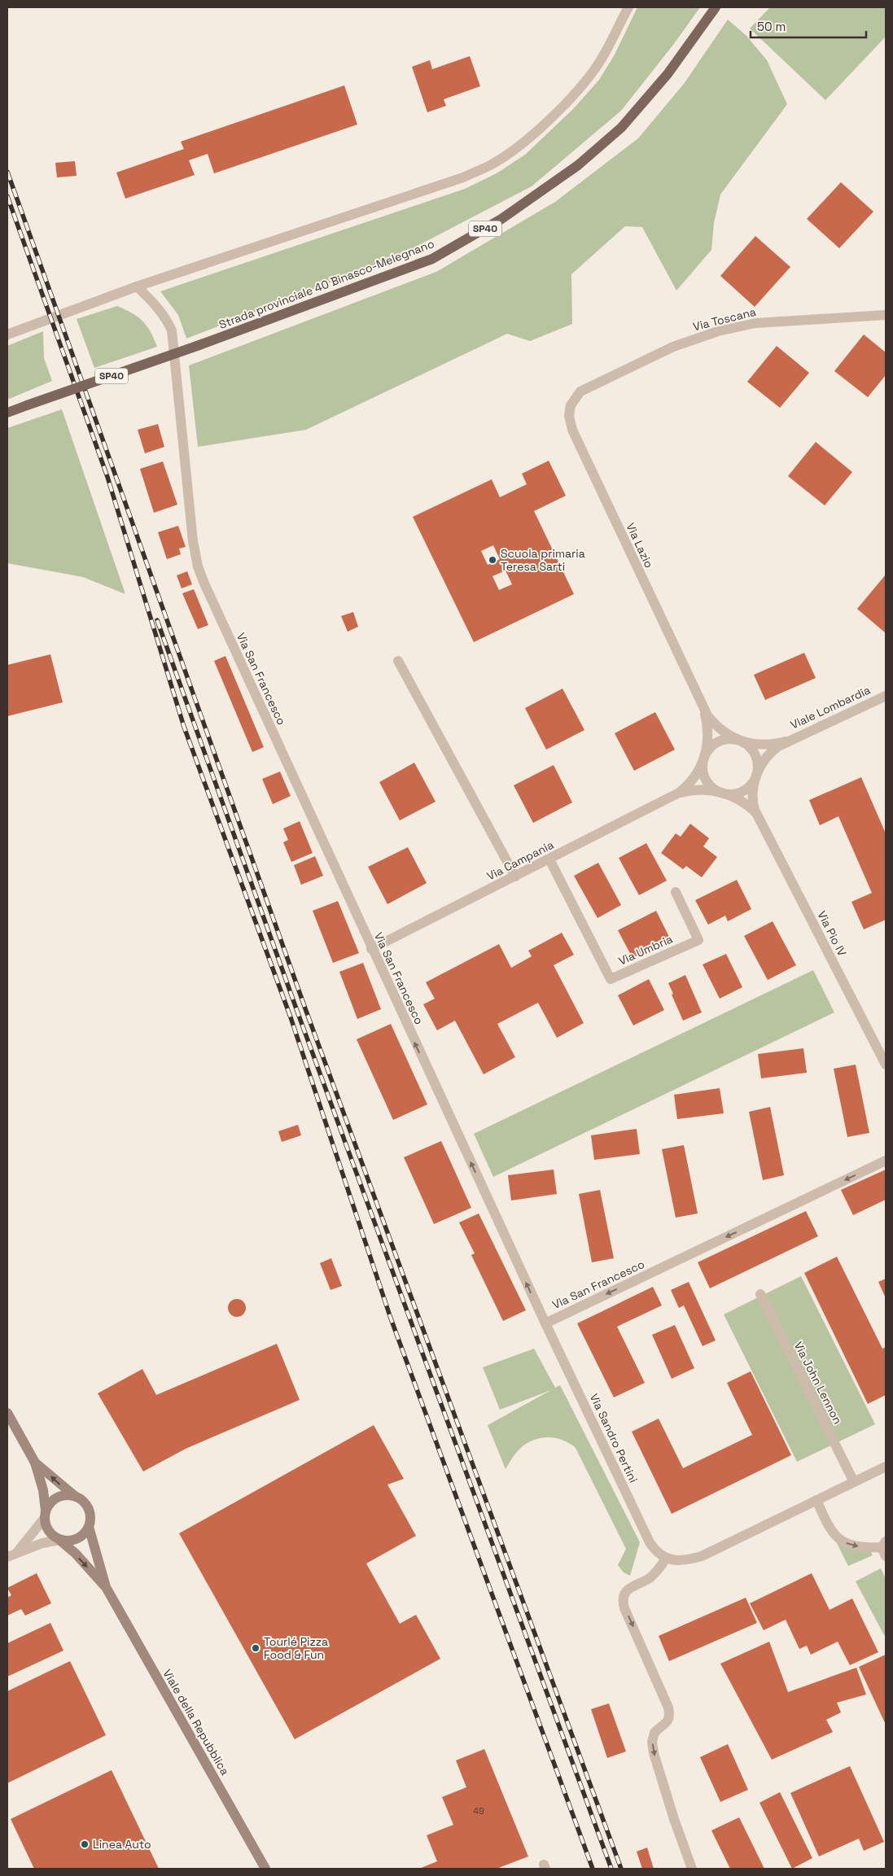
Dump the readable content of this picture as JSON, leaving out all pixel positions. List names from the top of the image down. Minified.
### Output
{"streets":{"main road":["SP40","Strada provinciale 40 Binasco-Melegnano"],"street":["Via Toscana","Via Lazio","Via San Francesco","Viale Lombardia","Via Campania","Via Pio IV","Via Umbria","Via John Lennon","Via Sandro Pertini","Viale della Repubblica"]},"crossings":[["Via Toscana","Via Lazio"],["Via Lazio","Viale Lombardia"],["Via Lazio","Via Campania"],["Via Lazio","Via Pio IV"],["Via San Francesco","Via Campania"],["Via San Francesco","Via Sandro Pertini"],["Viale Lombardia","Via Campania"],["Viale Lombardia","Via Pio IV"],["Via Campania","Via Pio IV"],["Via Campania","Via Umbria"]],"places":["Scuola primaria Teresa Sarti","Tourlé Pizza Food & Fun","Linea Auto"],"house_numbers":["49"],"scale_bar":"50 m"}
